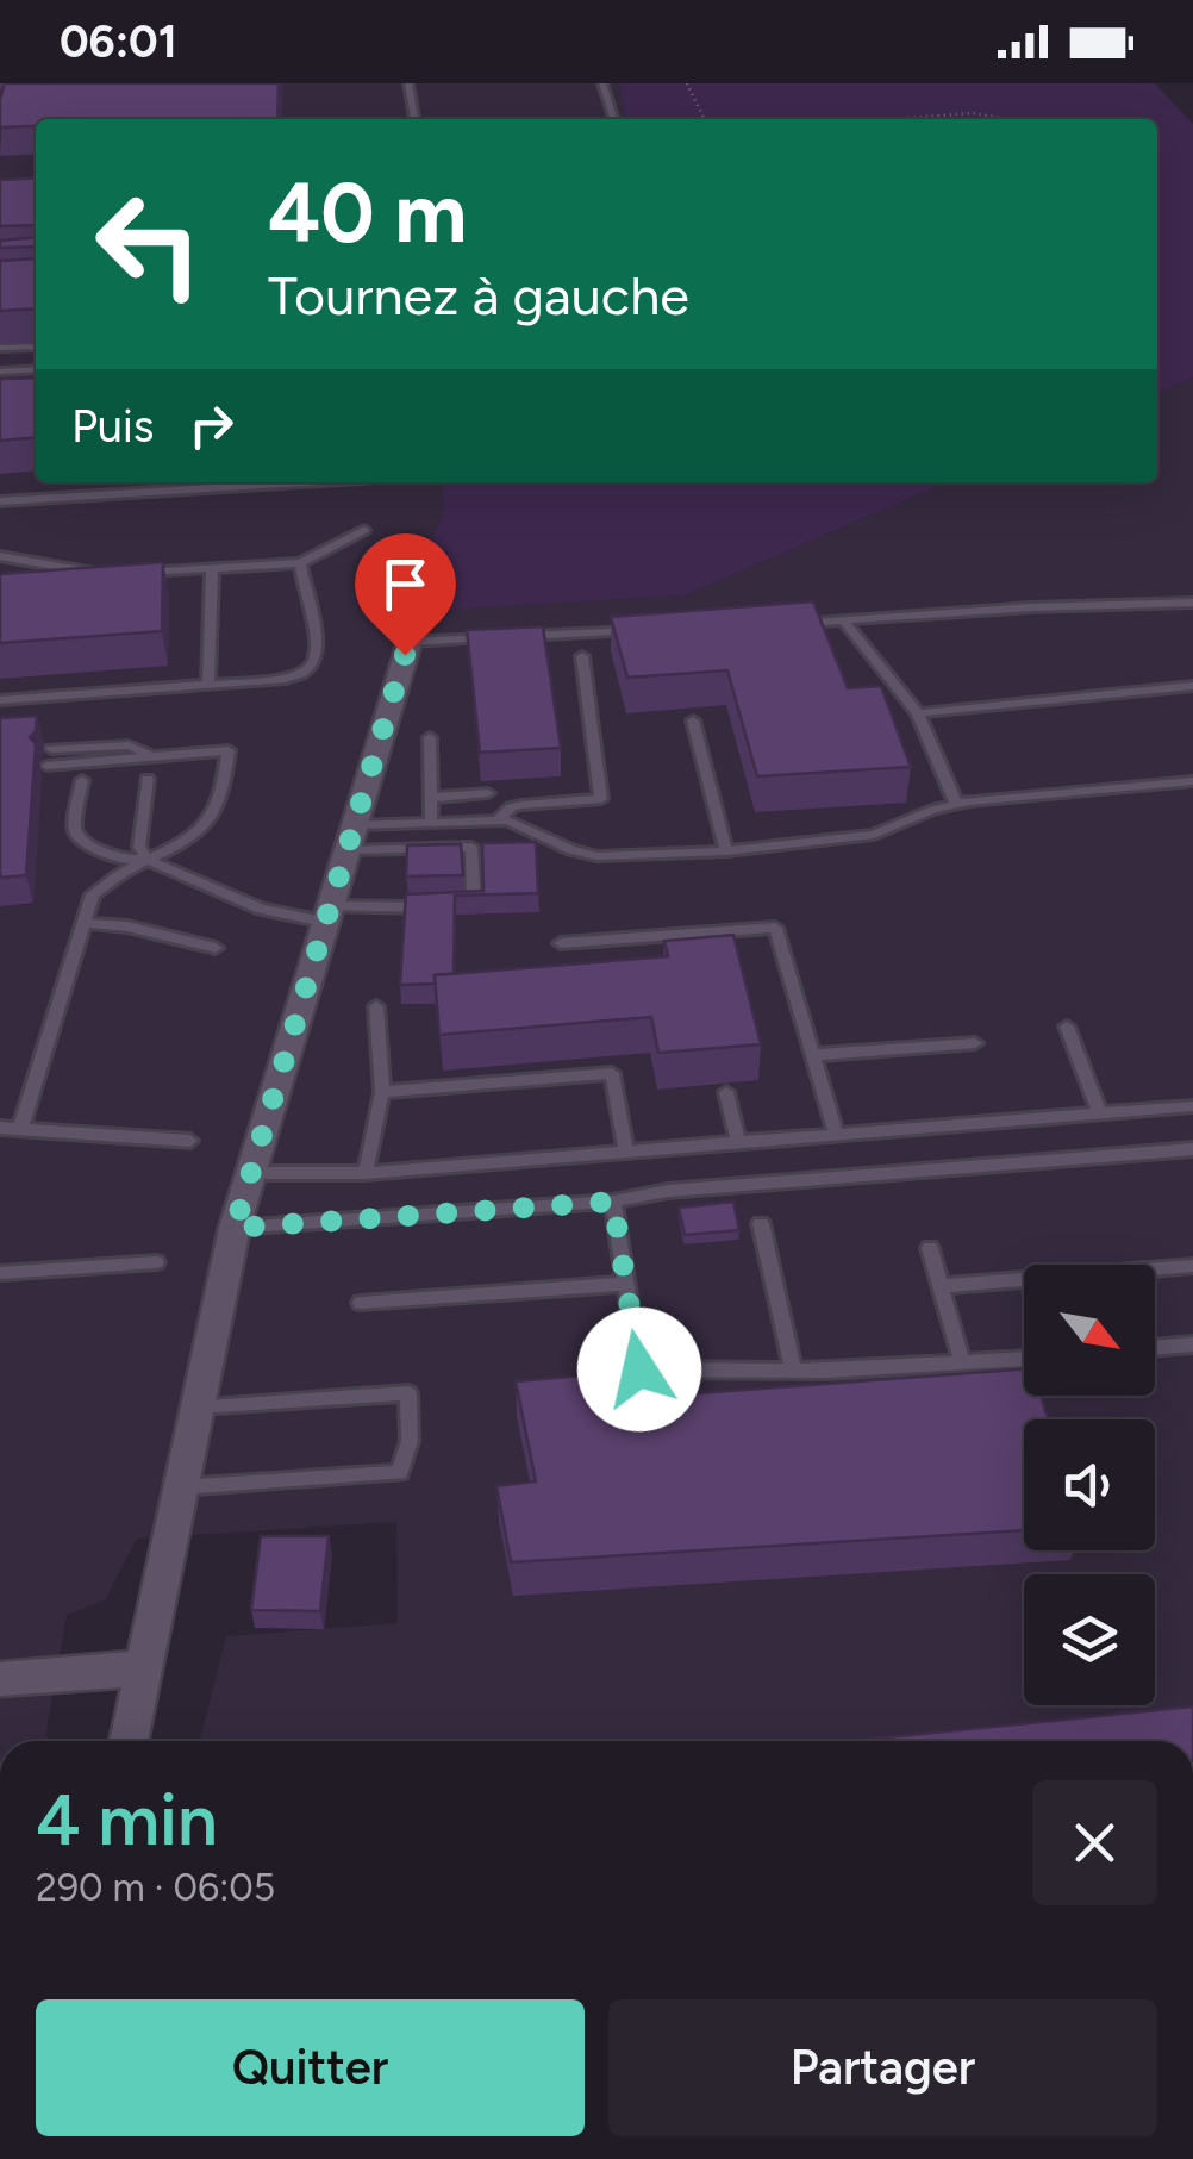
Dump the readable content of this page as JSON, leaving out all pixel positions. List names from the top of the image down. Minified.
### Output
{"north":"bottom right","page":{"status":"06:01","turn":["40 m","Tournez à gauche"],"then":"Puis","heading":["4 min","290 m · 06:05"],"buttons":["Quitter","Partager"]}}
